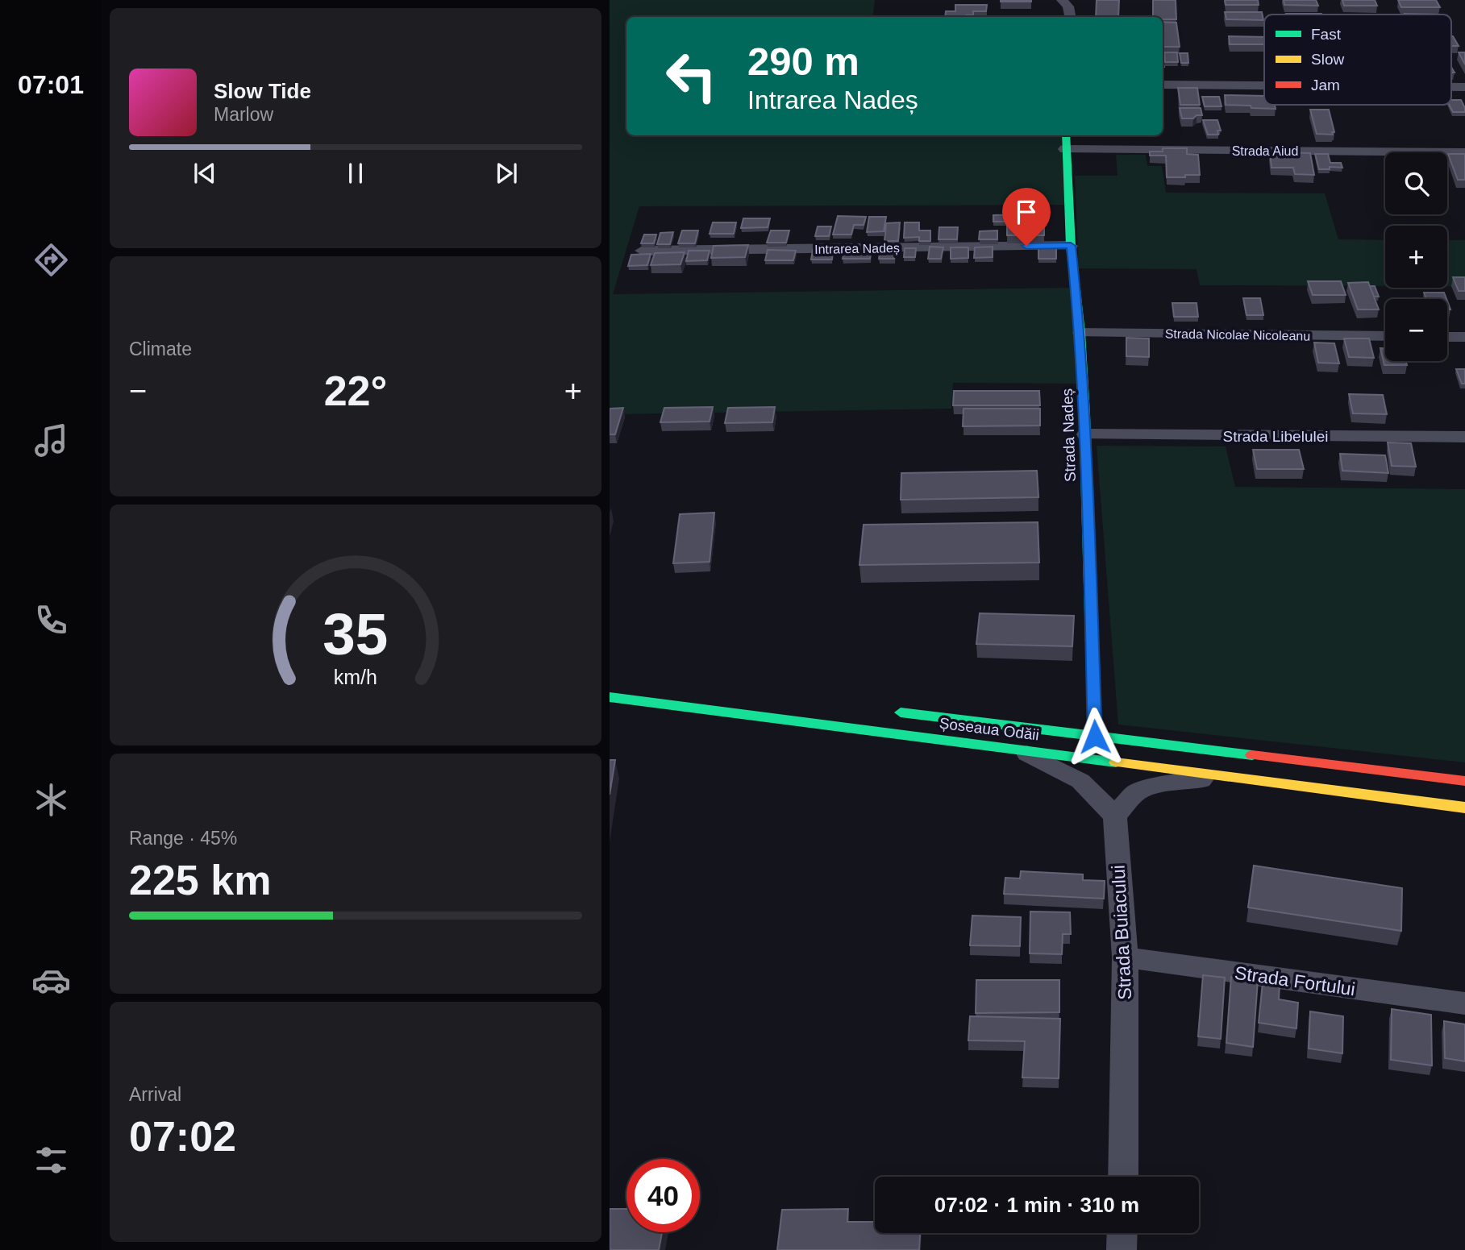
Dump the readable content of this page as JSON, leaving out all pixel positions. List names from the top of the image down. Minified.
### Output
{"streets":{"street":["Strada Aiud","Intrarea Nadeș","Strada Nicolae Nicoleanu","Strada Nadeș","Strada Libelulei","Șoseaua Odăii","Strada Buiacului","Strada Fortului"]},"crossings":[["Strada Aiud","Strada Nadeș"],["Intrarea Nadeș","Strada Nadeș"],["Strada Nicolae Nicoleanu","Strada Nadeș"],["Strada Nadeș","Strada Libelulei"],["Strada Nadeș","Șoseaua Odăii"],["Strada Buiacului","Strada Fortului"]],"legend":["Fast","Slow","Jam"],"page":{"tabs":"07:01","turn":["290 m","Intrarea Nadeș"],"song":["Slow Tide","Marlow"],"map_buttons":["+","−"],"tile":["Climate",["Range · 45%","225 km"],["Arrival","07:02"]],"heat":["−","22°","+"],"limit":"40","trip":"07:02 · 1 min · 310 m","gauge":["35","km/h"]}}
